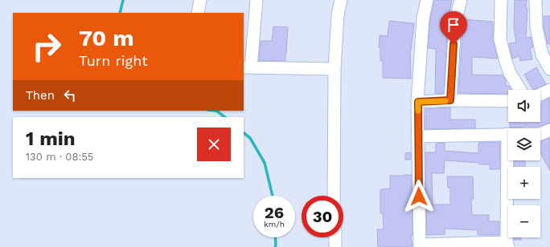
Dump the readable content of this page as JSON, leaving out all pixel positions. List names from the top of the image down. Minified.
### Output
{"page":{"turn":["70 m","Turn right"],"then":"Then","map_buttons":["+","−"],"heading":["1 min","130 m · 08:55"],"speed":"26 km/h","limit":"30"}}
